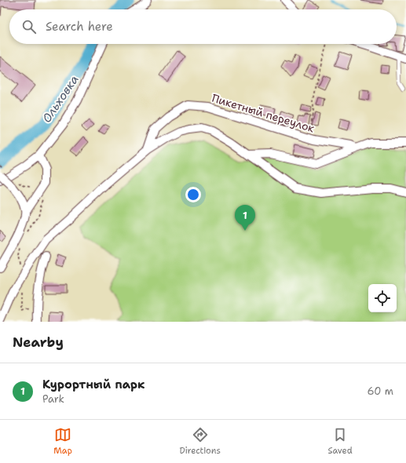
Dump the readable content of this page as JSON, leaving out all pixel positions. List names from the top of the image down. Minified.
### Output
{"streets":{"street":["Пикетный переулок"]},"water":["Ольховка"],"page":{"search":"Search here","pins":"1","heading":"Nearby","list":[{"mark":"1","name":"Курортный парк","note":"Park","value":"60 m"}],"nav":["Map","Directions","Saved"]}}
